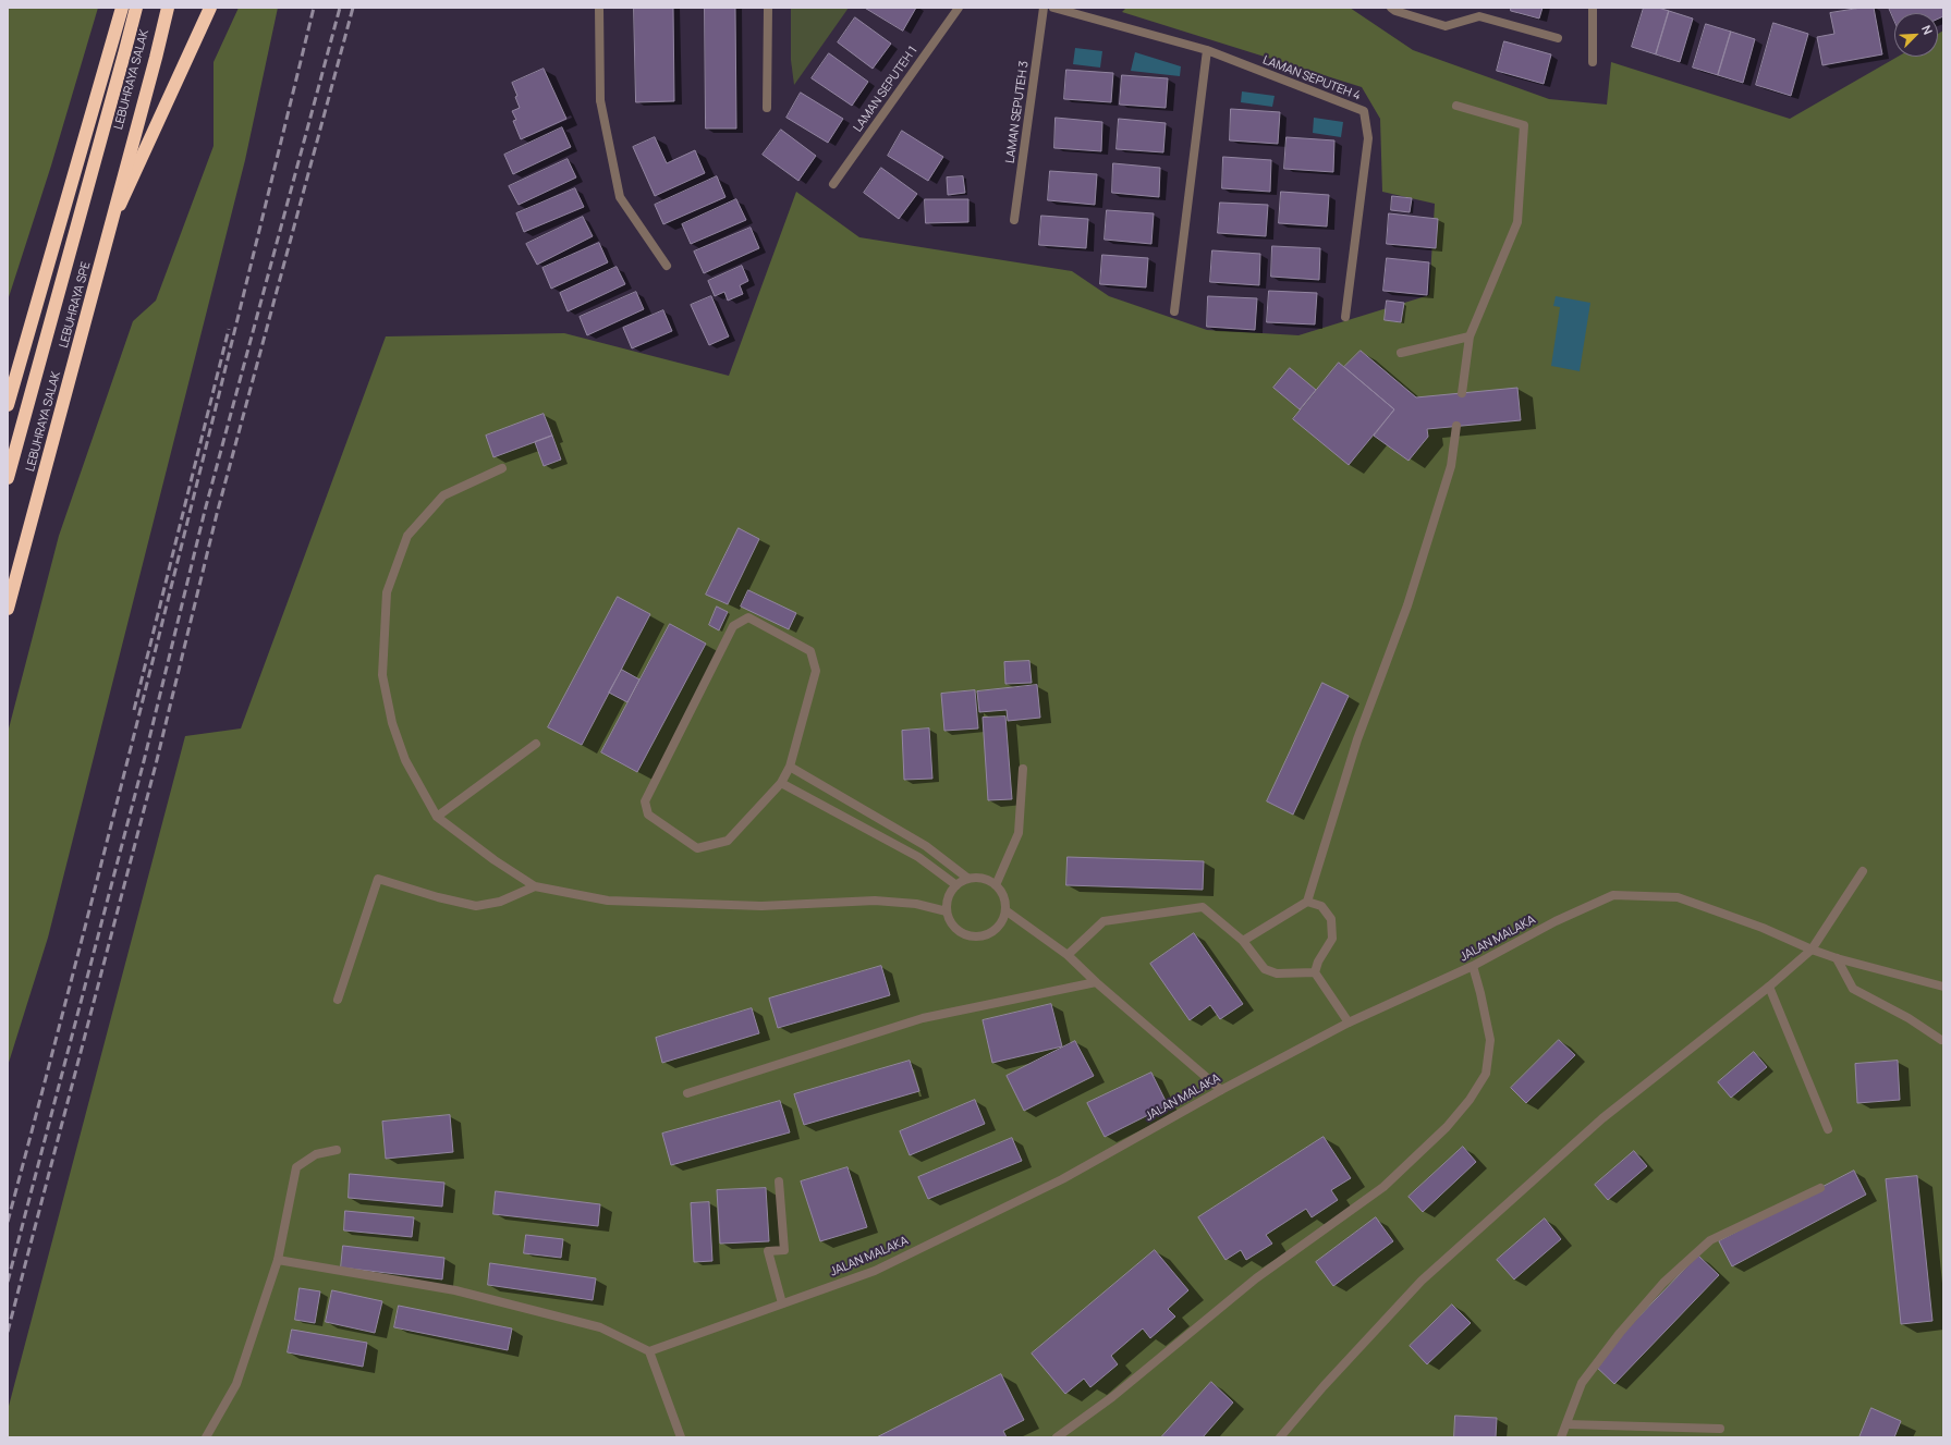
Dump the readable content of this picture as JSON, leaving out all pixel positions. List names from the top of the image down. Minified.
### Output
{"streets":{"highway":["LEBUHRAYA SALAK","LEBUHRAYA SPE"],"street":["LAMAN SEPUTEH 4","LAMAN SEPUTEH 1","LAMAN SEPUTEH 3","JALAN MALAKA"]},"crossings":[["LEBUHRAYA SALAK","LEBUHRAYA SPE"]],"north":"top right"}
